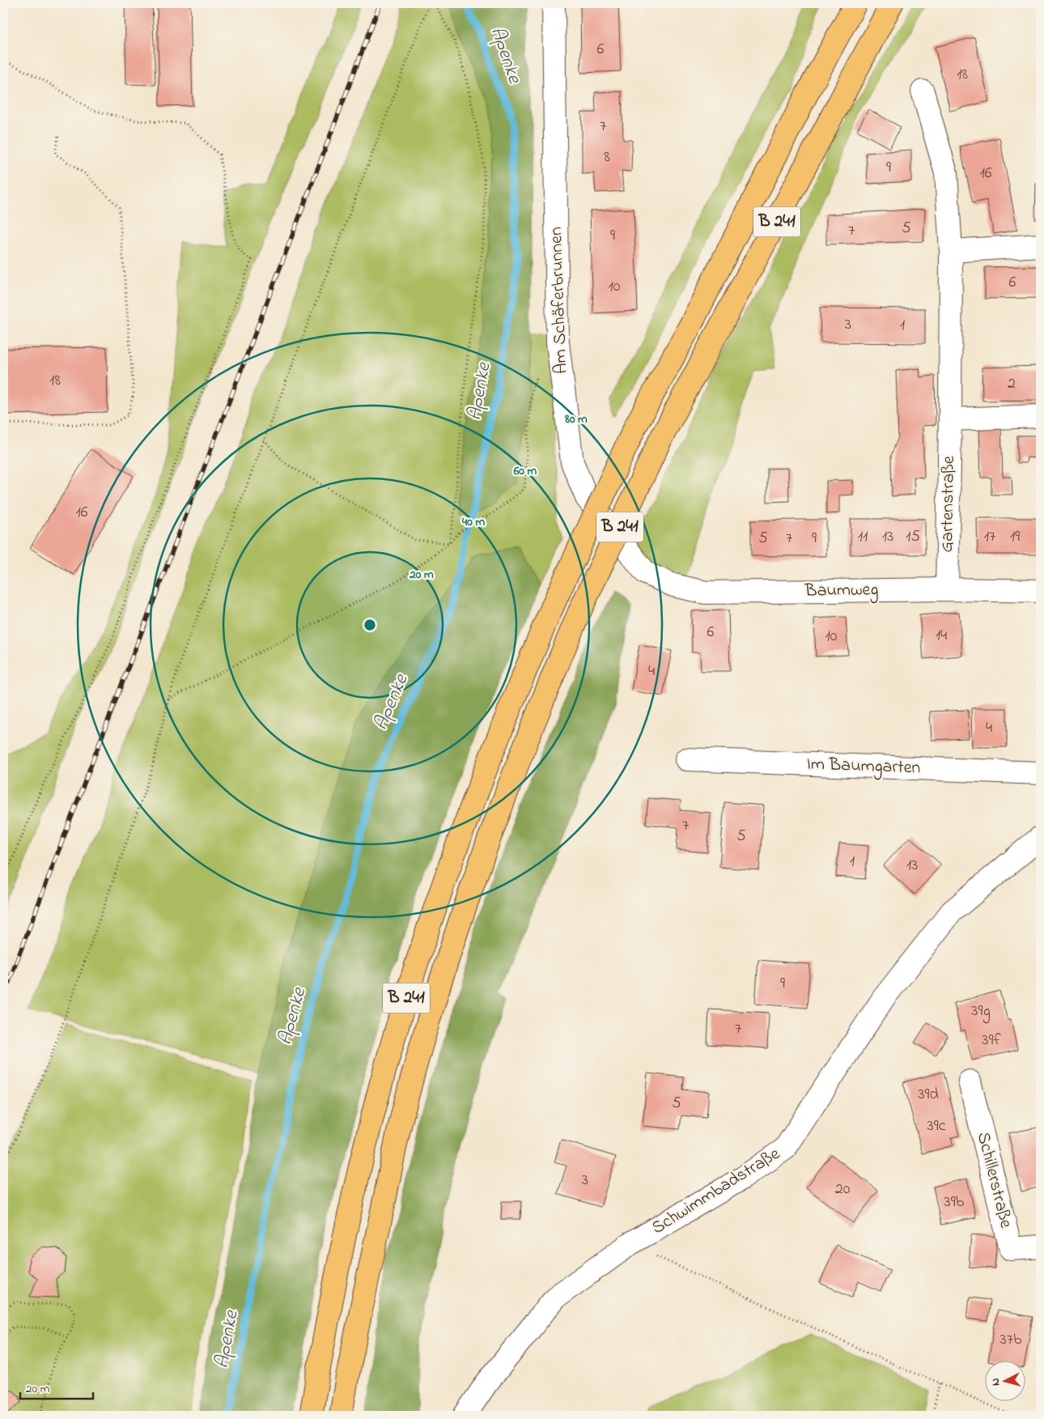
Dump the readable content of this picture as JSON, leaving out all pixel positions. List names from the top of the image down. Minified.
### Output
{"streets":{"highway":["B 241"],"street":["Am Schäferbrunnen","Gartenstraße","Baumweg","Im Baumgarten","Schillerstraße","Schwimmbadstraße"]},"crossings":[["Am Schäferbrunnen","Baumweg"],["Gartenstraße","Baumweg"]],"water":["Apenke"],"house_numbers":["6","18","7","8","9","16","5","7","9","6","10","3","1","18","2","16","11","13","15","17","19","5","7","9","6","14","10","4","4","7","5","1","13","9","39g","7","39f","39d","5","39c","3","20","39b","37b"],"scale_bar":"20 m","north":"left","rings":["80 m","60 m","40 m","20 m"]}
